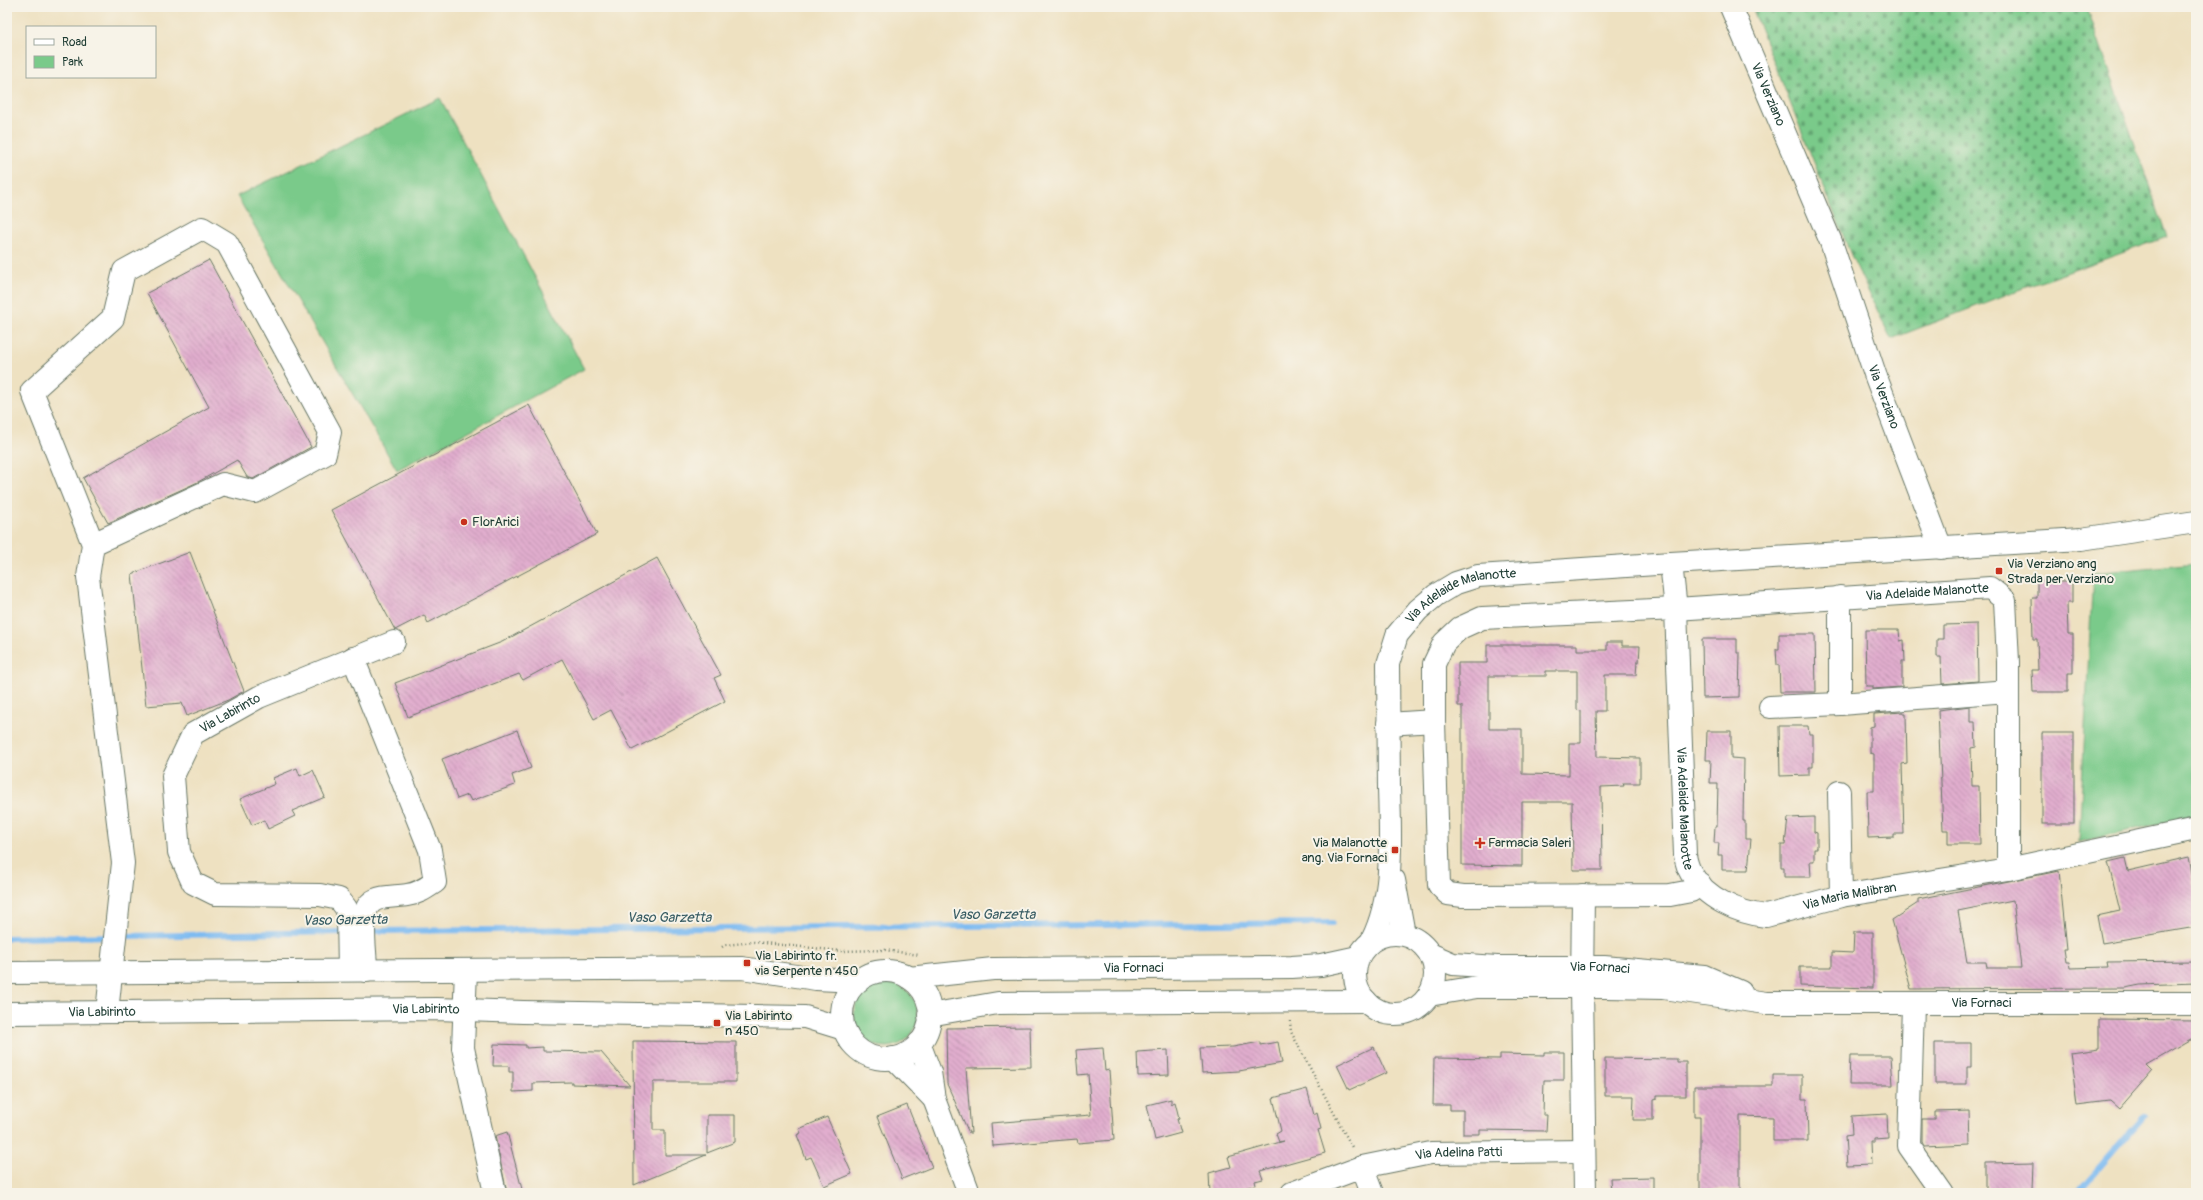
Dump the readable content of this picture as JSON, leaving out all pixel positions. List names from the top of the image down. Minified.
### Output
{"streets":{"street":["Via Verziano","Via Adelaide Malanotte","Via Labirinto","Via Maria Malibran","Via Fornaci","Via Adelina Patti"]},"crossings":[["Via Verziano","Via Adelaide Malanotte"],["Via Adelaide Malanotte","Via Maria Malibran"],["Via Adelaide Malanotte","Via Fornaci"],["Via Labirinto","Via Fornaci"]],"water":["Vaso Garzetta"],"places":{"other":["FlorArici"],"transit":["Via Verziano ang Strada per Verziano","Via Malanotte ang. Via Fornaci","Via Labirinto fr. via Serpente n 450","Via Labirinto n 450"],"health":["Farmacia Saleri"]},"legend":["Road","Park"]}
